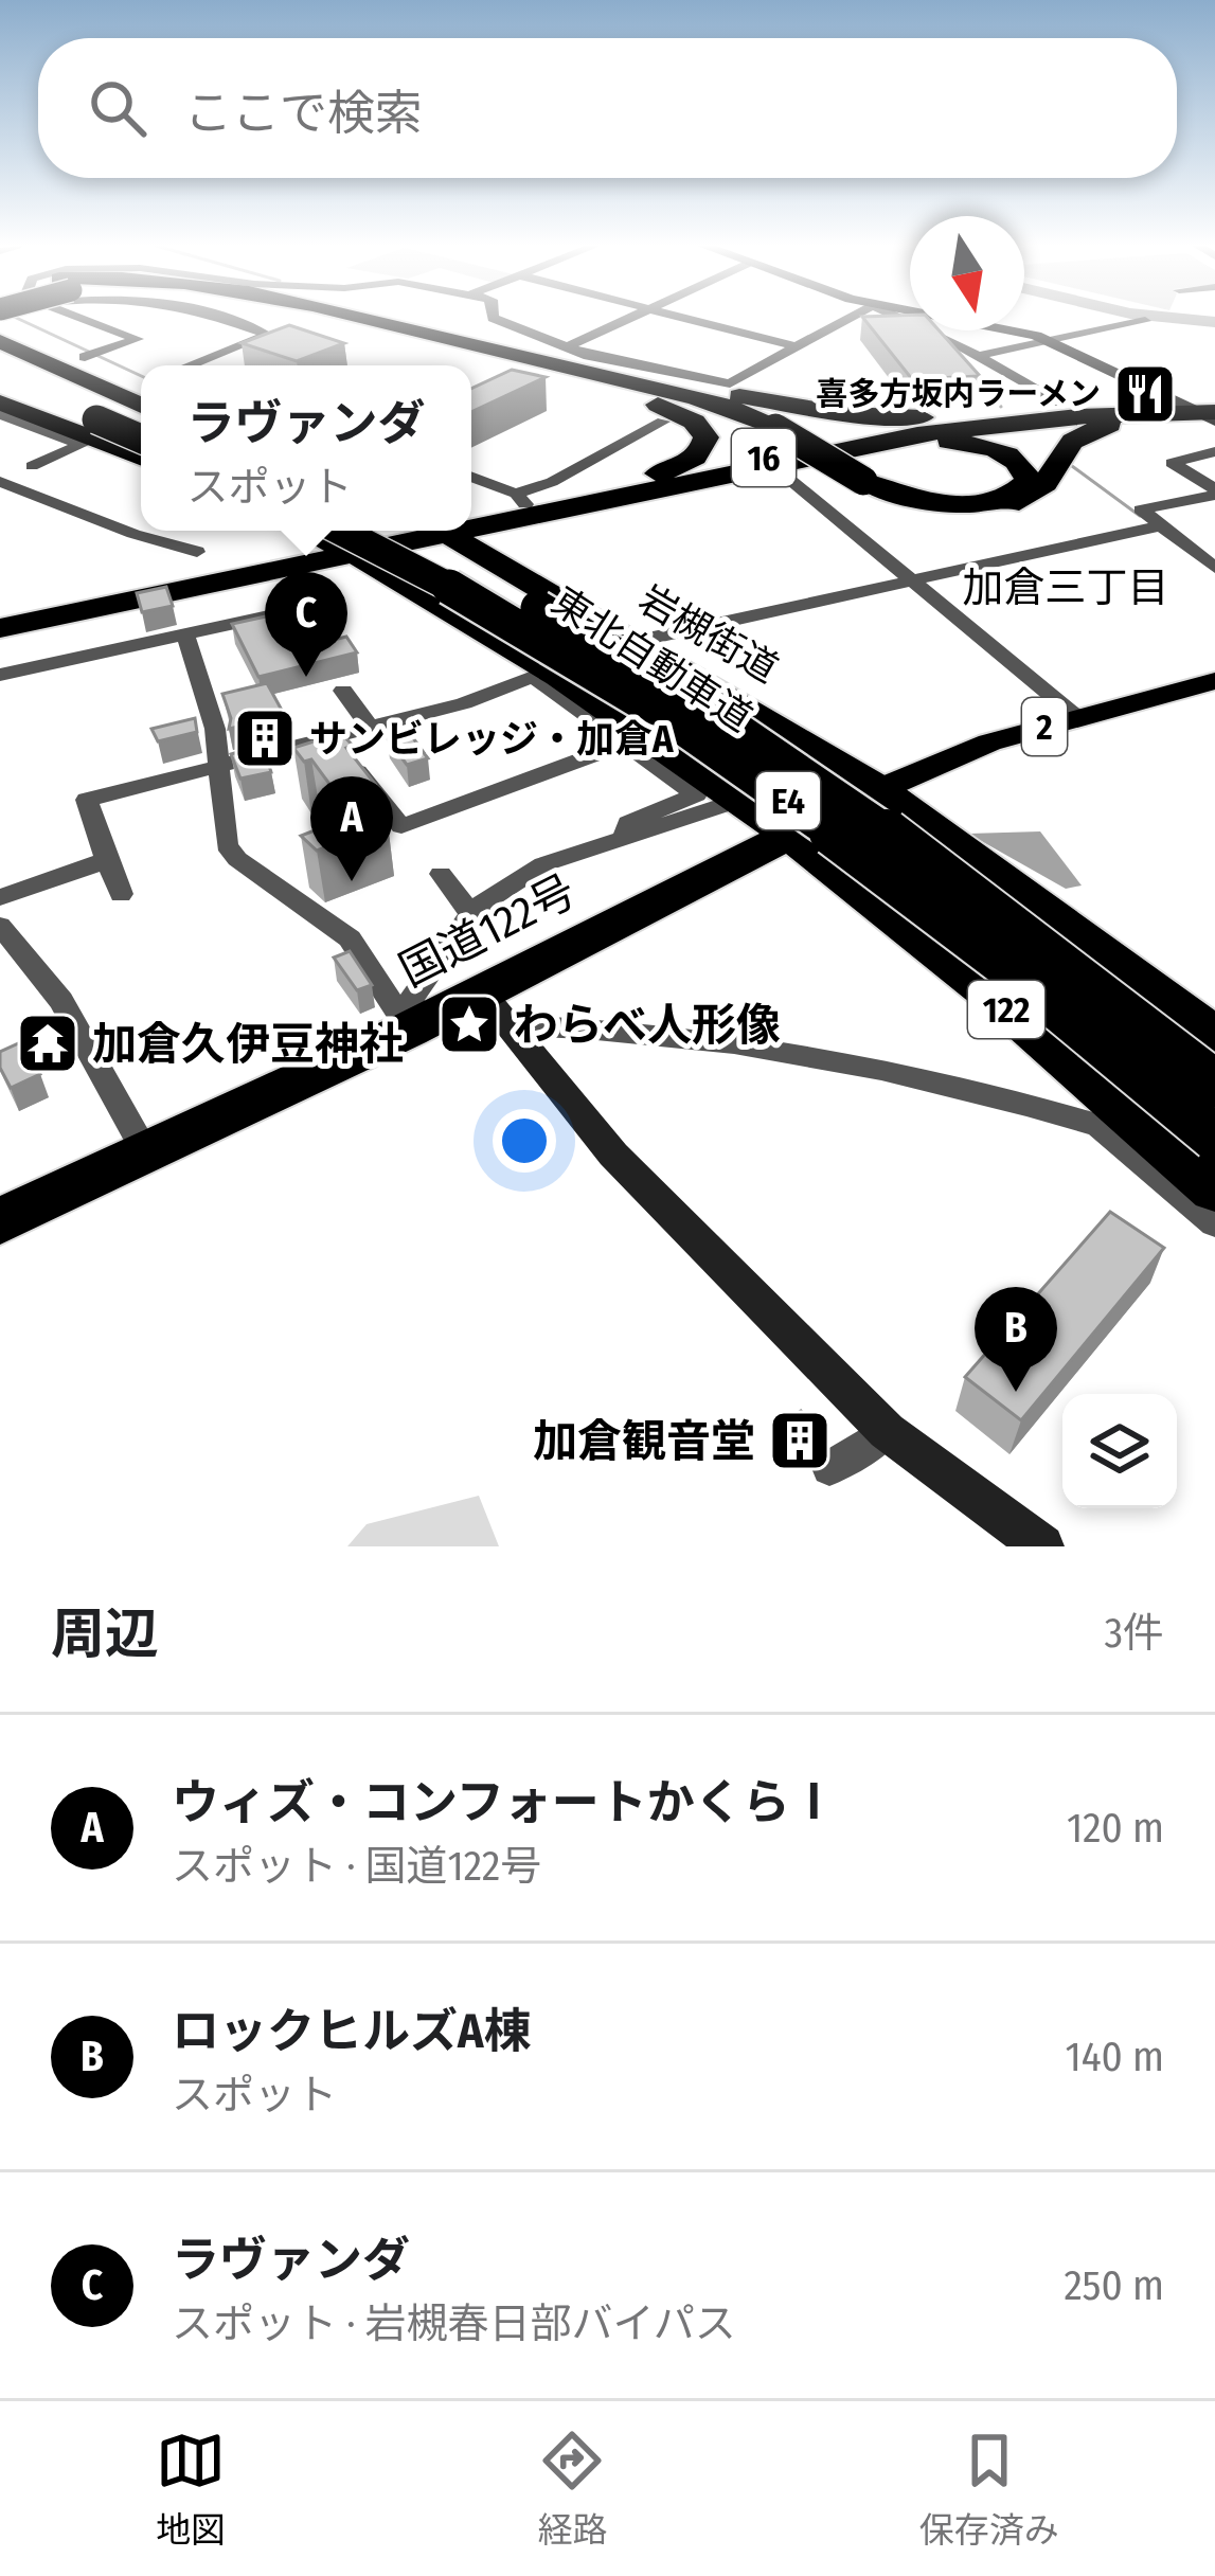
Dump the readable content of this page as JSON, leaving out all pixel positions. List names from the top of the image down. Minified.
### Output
{"streets":{"highway":["16","岩槻街道","東北自動車道","E4","国道122号","122"],"main road":["2"]},"crossings":[["岩槻街道","2"],["岩槻街道","国道122号"],["東北自動車道","122"],["2","国道122号"],["国道122号","122"]],"districts":["加倉三丁目"],"places":{"restaurant":["喜多方坂内ラーメン"],"building":["サンビレッジ・加倉A","加倉観音堂"],"place":["わらべ人形像"],"temple":["加倉久伊豆神社"]},"north":"bottom","page":{"search":"ここで検索","popup":["ラヴァンダ","スポット"],"pins":["C","A","B"],"heading":["周辺","3件"],"list":[{"mark":"A","name":"ウィズ・コンフォートかくらⅠ","note":"スポット · 国道122号","value":"120 m"},{"mark":"B","name":"ロックヒルズA棟","note":"スポット","value":"140 m"},{"mark":"C","name":"ラヴァンダ","note":"スポット · 岩槻春日部バイパス","value":"250 m"}],"nav":["地図","経路","保存済み"]}}
